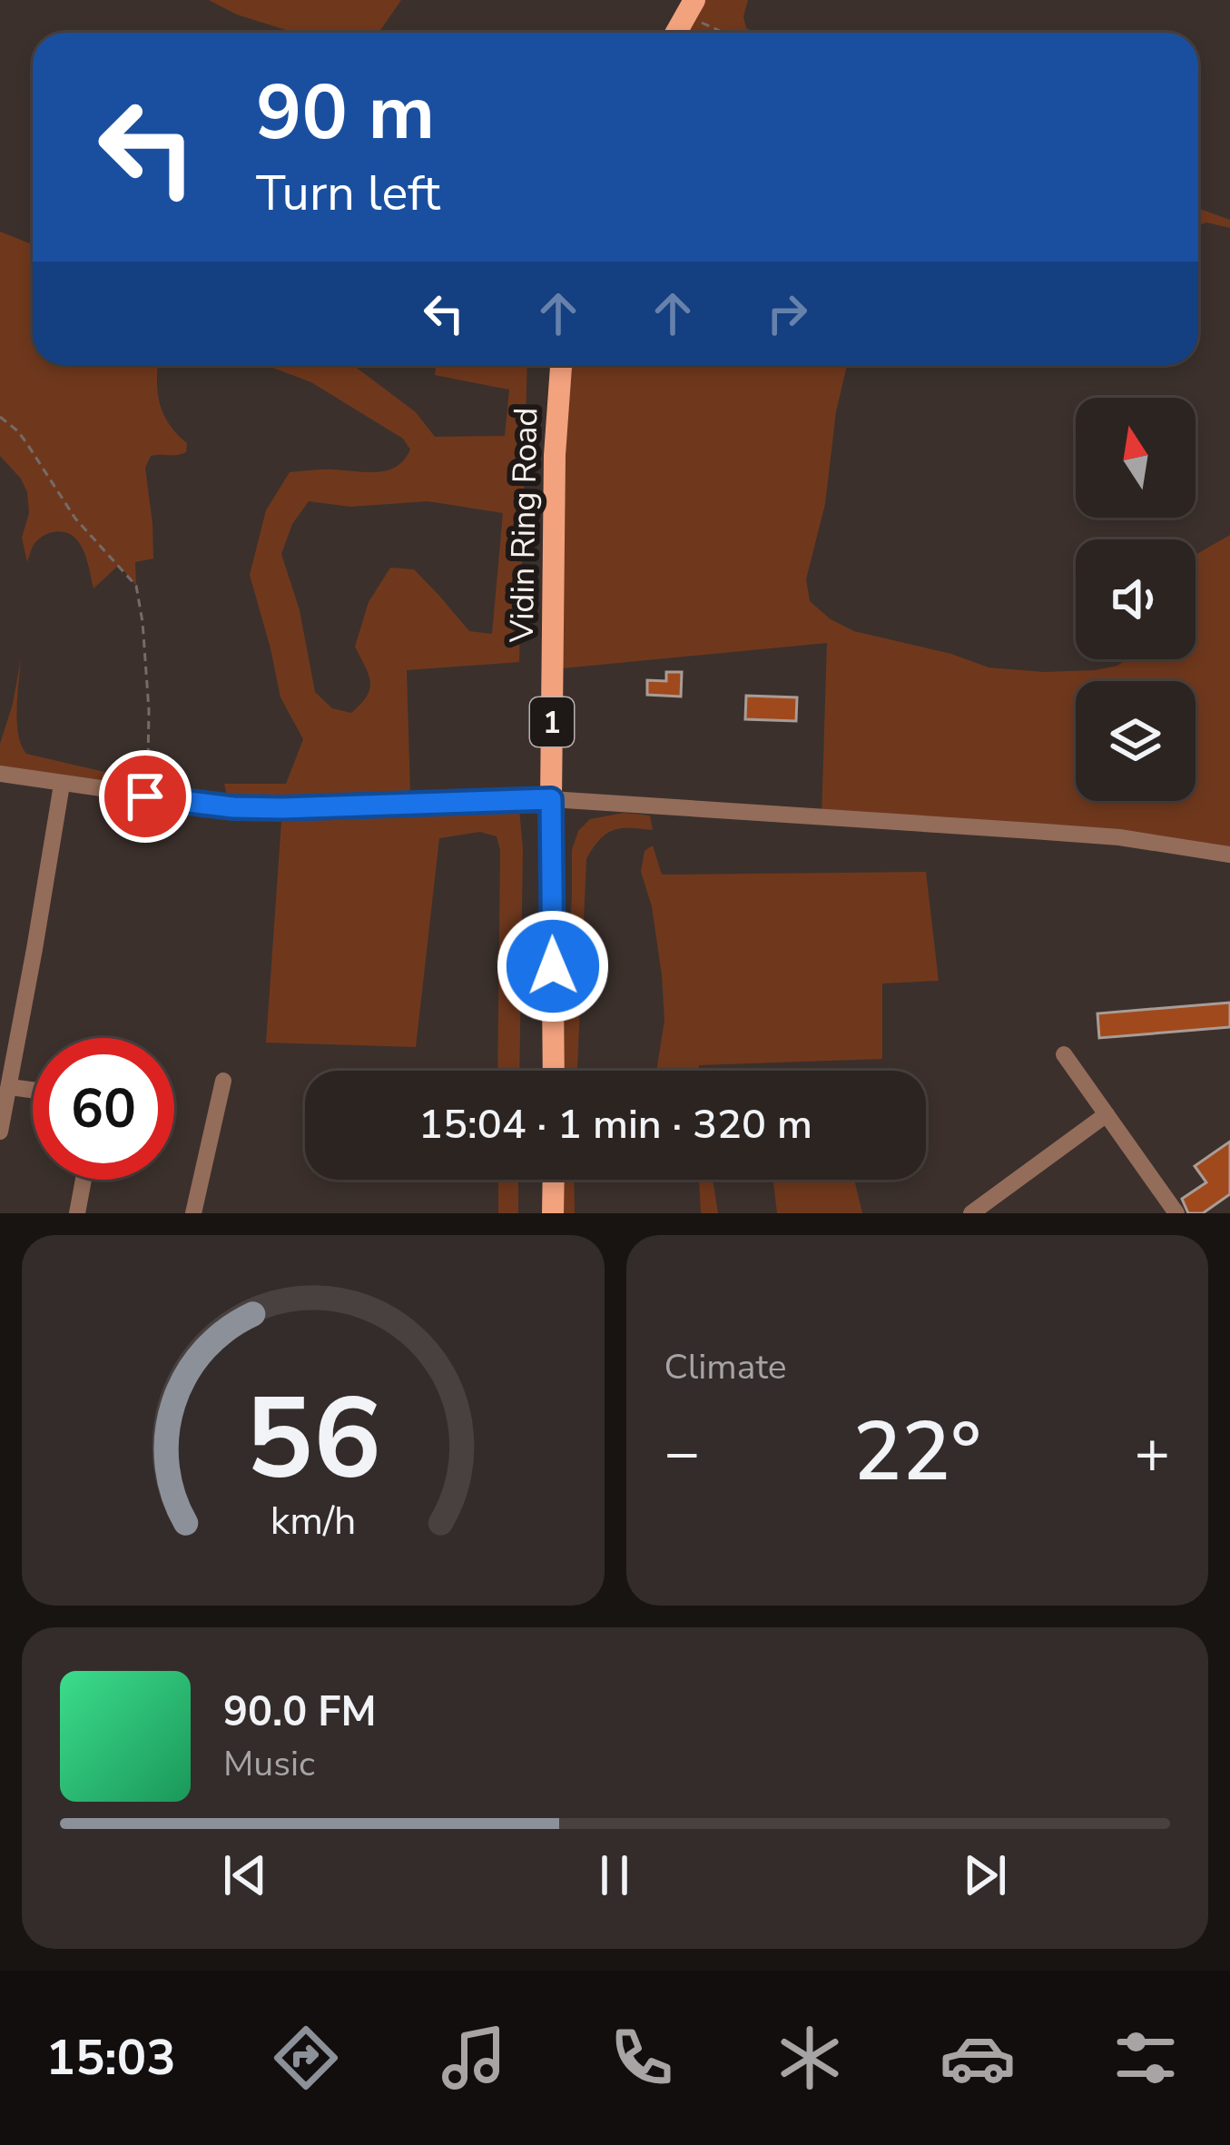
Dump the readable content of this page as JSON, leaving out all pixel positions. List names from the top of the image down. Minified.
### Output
{"streets":{"main road":["Vidin Ring Road","1"]},"north":"top","page":{"turn":["90 m","Turn left"],"limit":"60","trip":"15:04 · 1 min · 320 m","tile":"Climate","heat":["−","22°","+"],"song":["90.0 FM","Music"],"tabs":"15:03","gauge":["56","km/h"]}}
